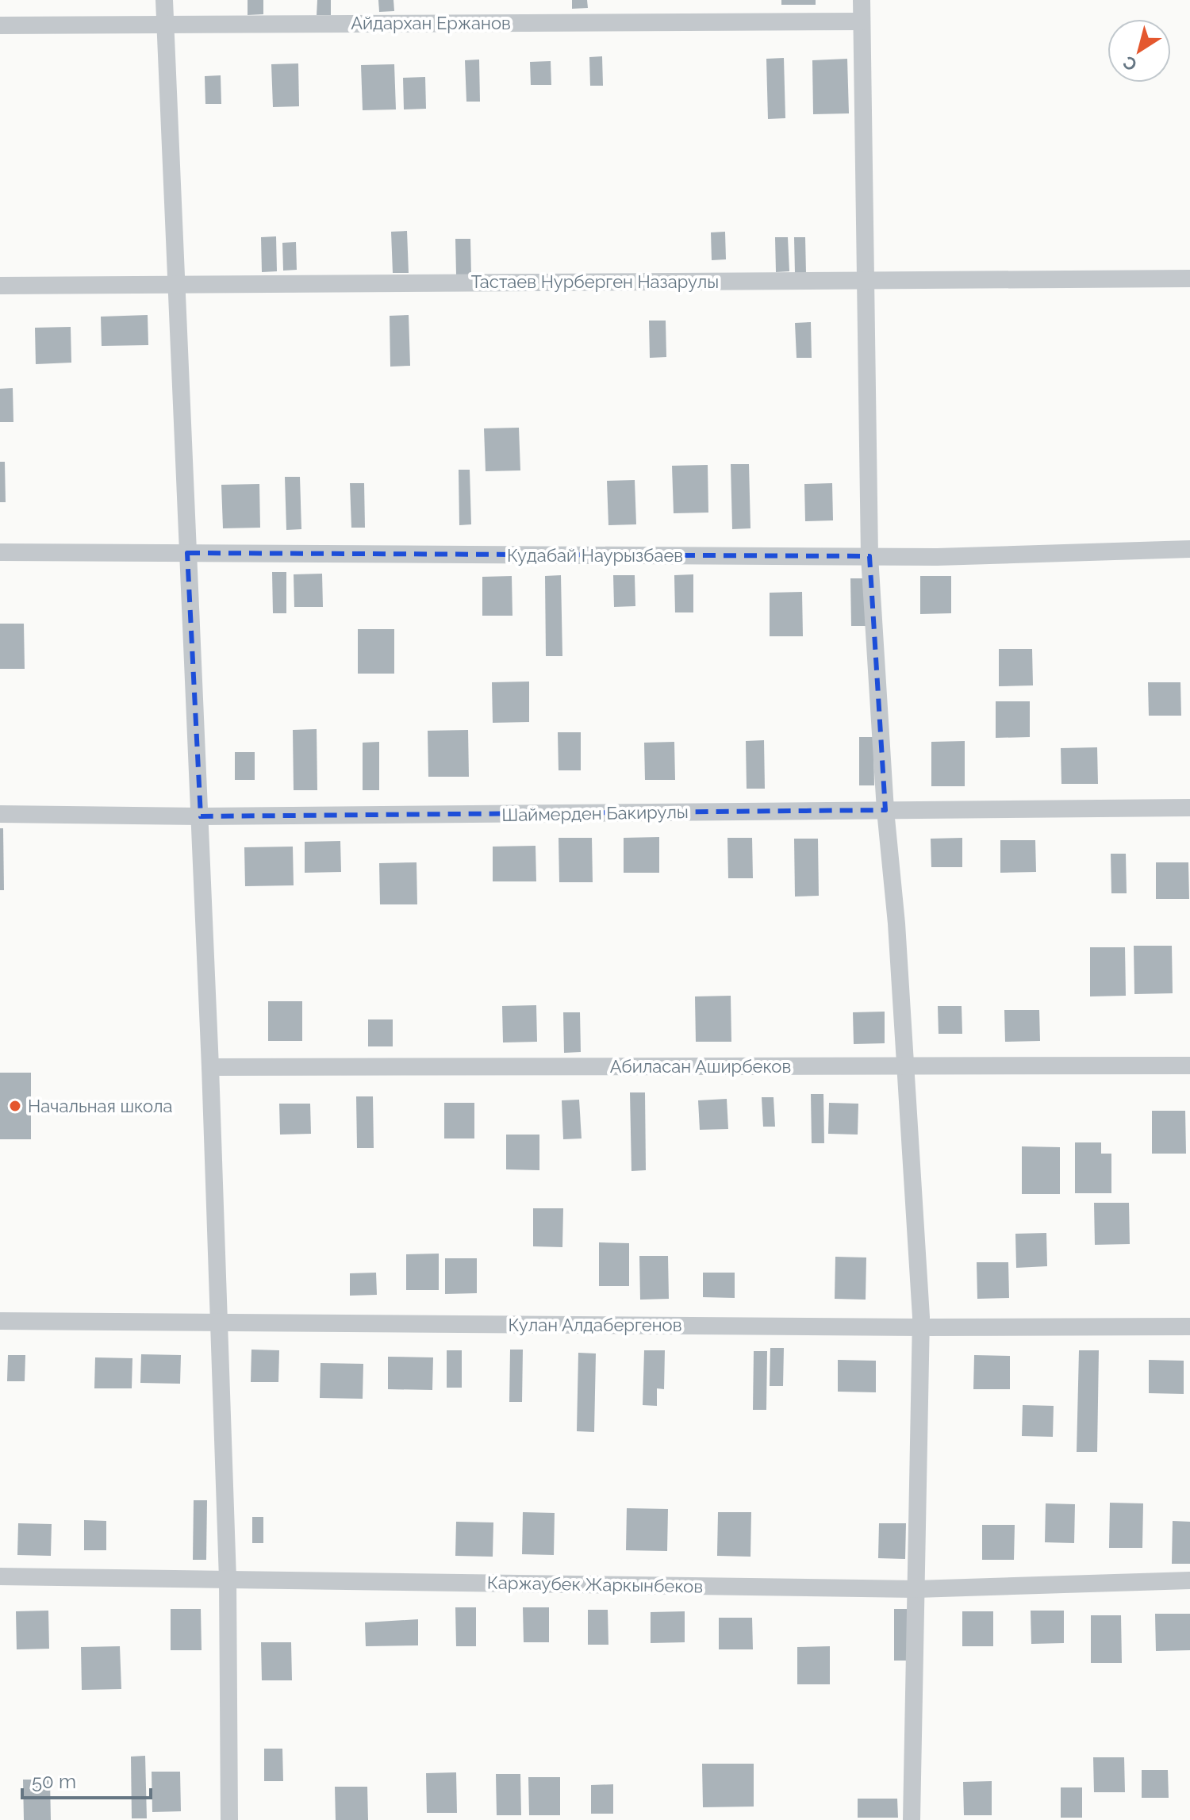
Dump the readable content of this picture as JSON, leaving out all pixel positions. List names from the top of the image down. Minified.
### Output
{"streets":{"street":["Айдархан Ержанов","Тастаев Нурберген Назарулы","Кудабай Наурызбаев","Шаймерден Бакирулы","Абиласан Аширбеков","Кулан Алдабергенов","Каржаубек Жаркынбеков"]},"places":["Начальная школа"],"scale_bar":"50 m","north":"bottom left"}
